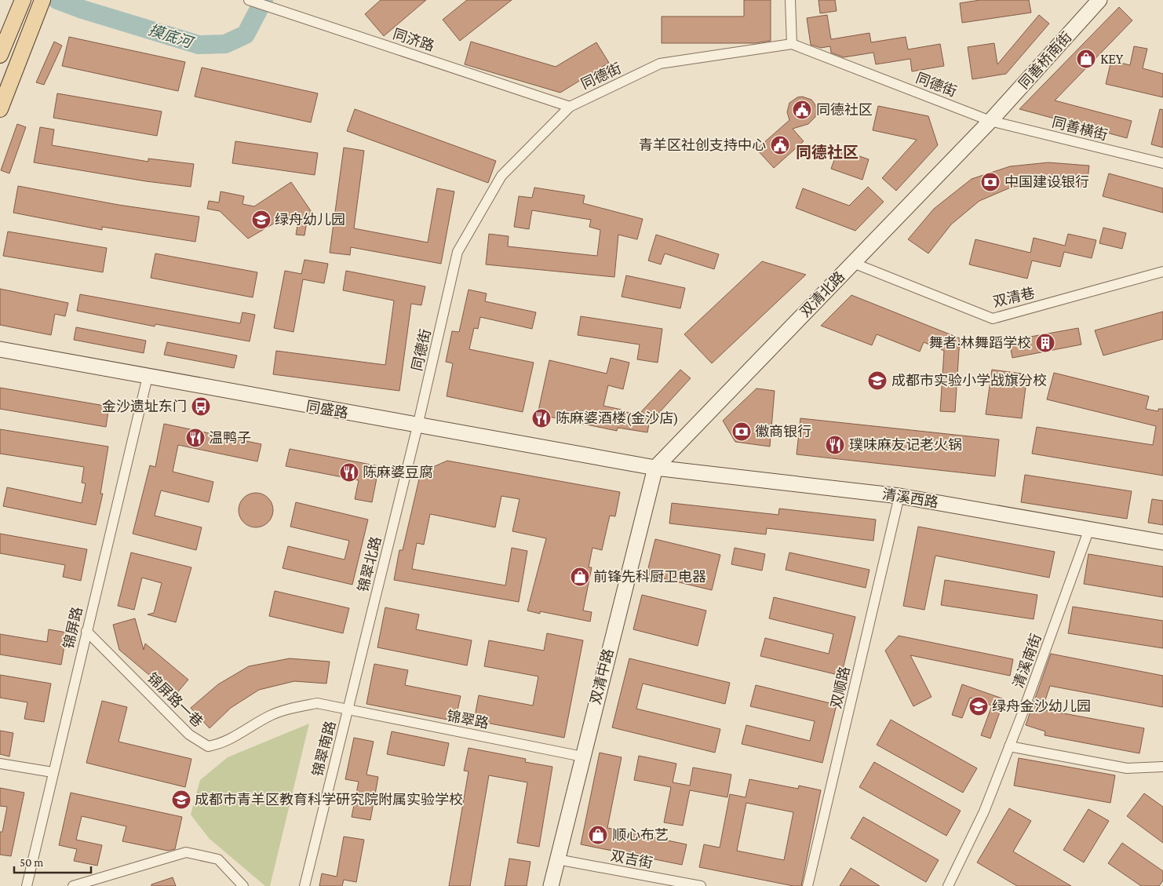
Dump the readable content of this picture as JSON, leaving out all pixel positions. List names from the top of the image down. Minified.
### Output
{"streets":{"street":["同济路","同善桥南街","同德街","同善横街","双清北路","双清巷","同盛路","清溪西路","锦翠北路","锦屏路","清溪南街","双清中路","双顺路","锦屏路一巷","锦翠路","锦翠南路","双吉街"]},"crossings":[["同济路","同德街"],["同善桥南街","同德街"],["同善桥南街","同善横街"],["同善桥南街","双清北路"],["同德街","同善横街"],["同德街","双清北路"],["同德街","同盛路"],["同德街","锦翠北路"],["同善横街","双清北路"],["双清北路","双清巷"],["双清北路","同盛路"],["双清北路","清溪西路"],["双清北路","双清中路"],["同盛路","清溪西路"],["同盛路","锦翠北路"],["同盛路","锦屏路"],["同盛路","双清中路"],["清溪西路","清溪南街"],["清溪西路","双清中路"],["清溪西路","双顺路"],["锦翠北路","锦屏路一巷"],["锦翠北路","锦翠路"],["锦翠北路","锦翠南路"],["锦屏路","锦屏路一巷"],["双清中路","锦翠路"],["双清中路","双吉街"],["锦屏路一巷","锦翠路"],["锦屏路一巷","锦翠南路"],["锦翠路","锦翠南路"]],"districts":["同德社区"],"water":["摸底河"],"places":{"shop":["KEY","前锋先科厨卫电器","顺心布艺"],"public building":["同德社区","青羊区社创支持中心"],"bank":["中国建设银行","徽商银行"],"school or university":["绿舟幼儿园","成都市实验小学战旗分校","绿舟金沙幼儿园","成都市青羊区教育科学研究院附属实验学校"],"building":["舞者·林舞蹈学校"],"bus stop":["金沙遗址东门"],"restaurant":["陈麻婆酒楼(金沙店)","温鸭子","璞味麻友记老火锅","陈麻婆豆腐"]},"scale_bar":"50 m"}
